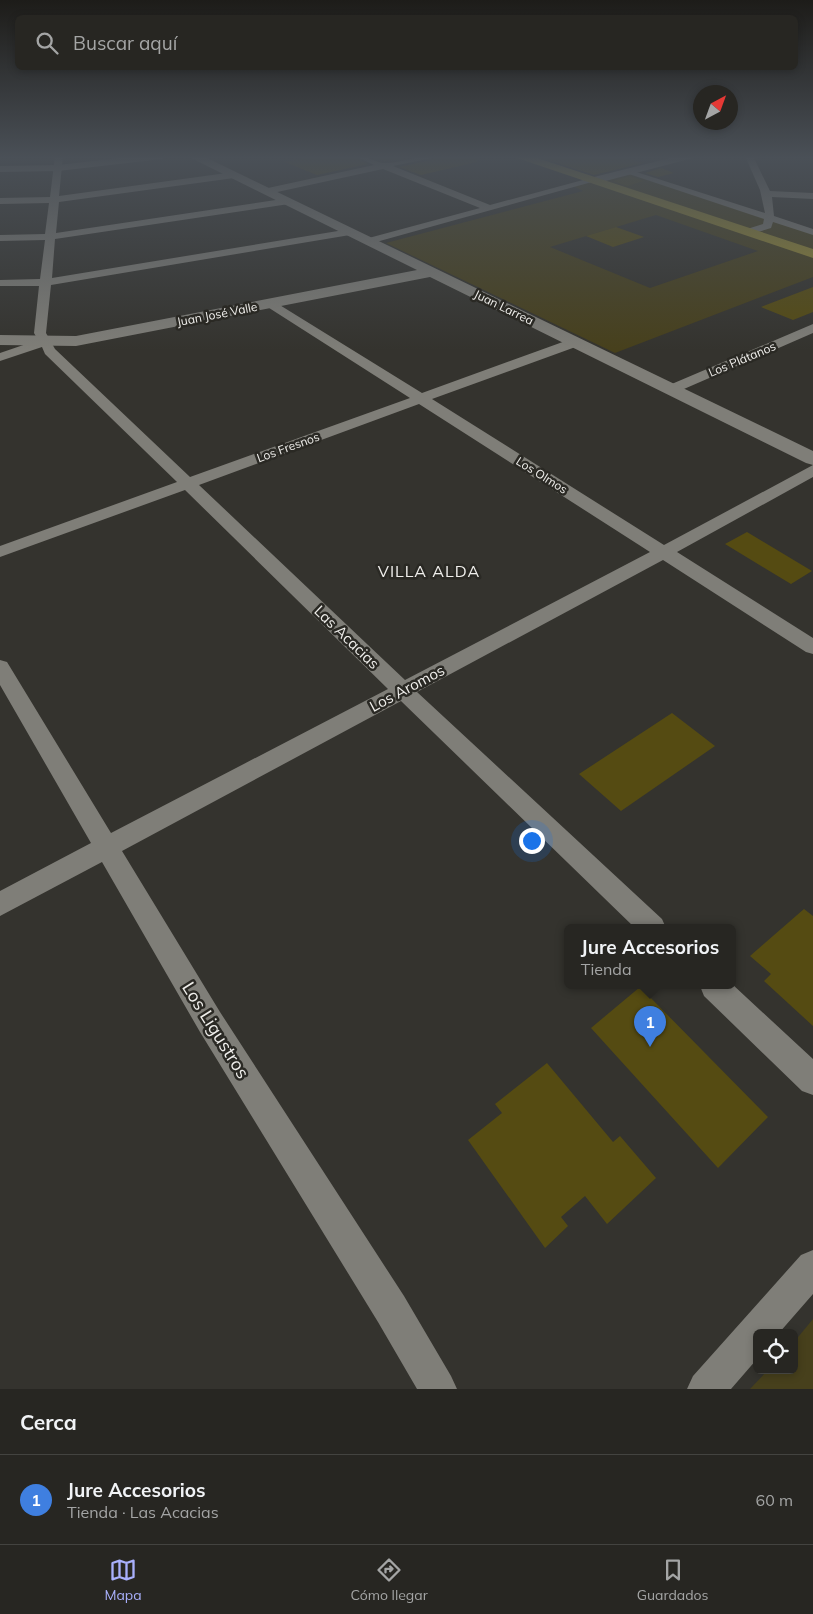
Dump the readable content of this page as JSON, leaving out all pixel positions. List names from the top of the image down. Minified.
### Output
{"streets":{"street":["Juan Larrea","Juan José Valle","Los Plátanos","Los Fresnos","Los Olmos","Las Acacias","Los Aromos","Los Ligustros"]},"crossings":[["Juan Larrea","Juan José Valle"],["Juan Larrea","Los Plátanos"],["Juan Larrea","Los Fresnos"],["Juan José Valle","Los Olmos"],["Juan José Valle","Las Acacias"],["Los Fresnos","Los Olmos"],["Los Fresnos","Las Acacias"],["Los Olmos","Los Aromos"],["Las Acacias","Los Aromos"],["Los Aromos","Los Ligustros"]],"districts":["VILLA ALDA"],"north":"top right","page":{"search":"Buscar aquí","popup":["Jure Accesorios","Tienda"],"pins":"1","heading":"Cerca","list":[{"mark":"1","name":"Jure Accesorios","note":"Tienda · Las Acacias","value":"60 m"}],"nav":["Mapa","Cómo llegar","Guardados"]}}
